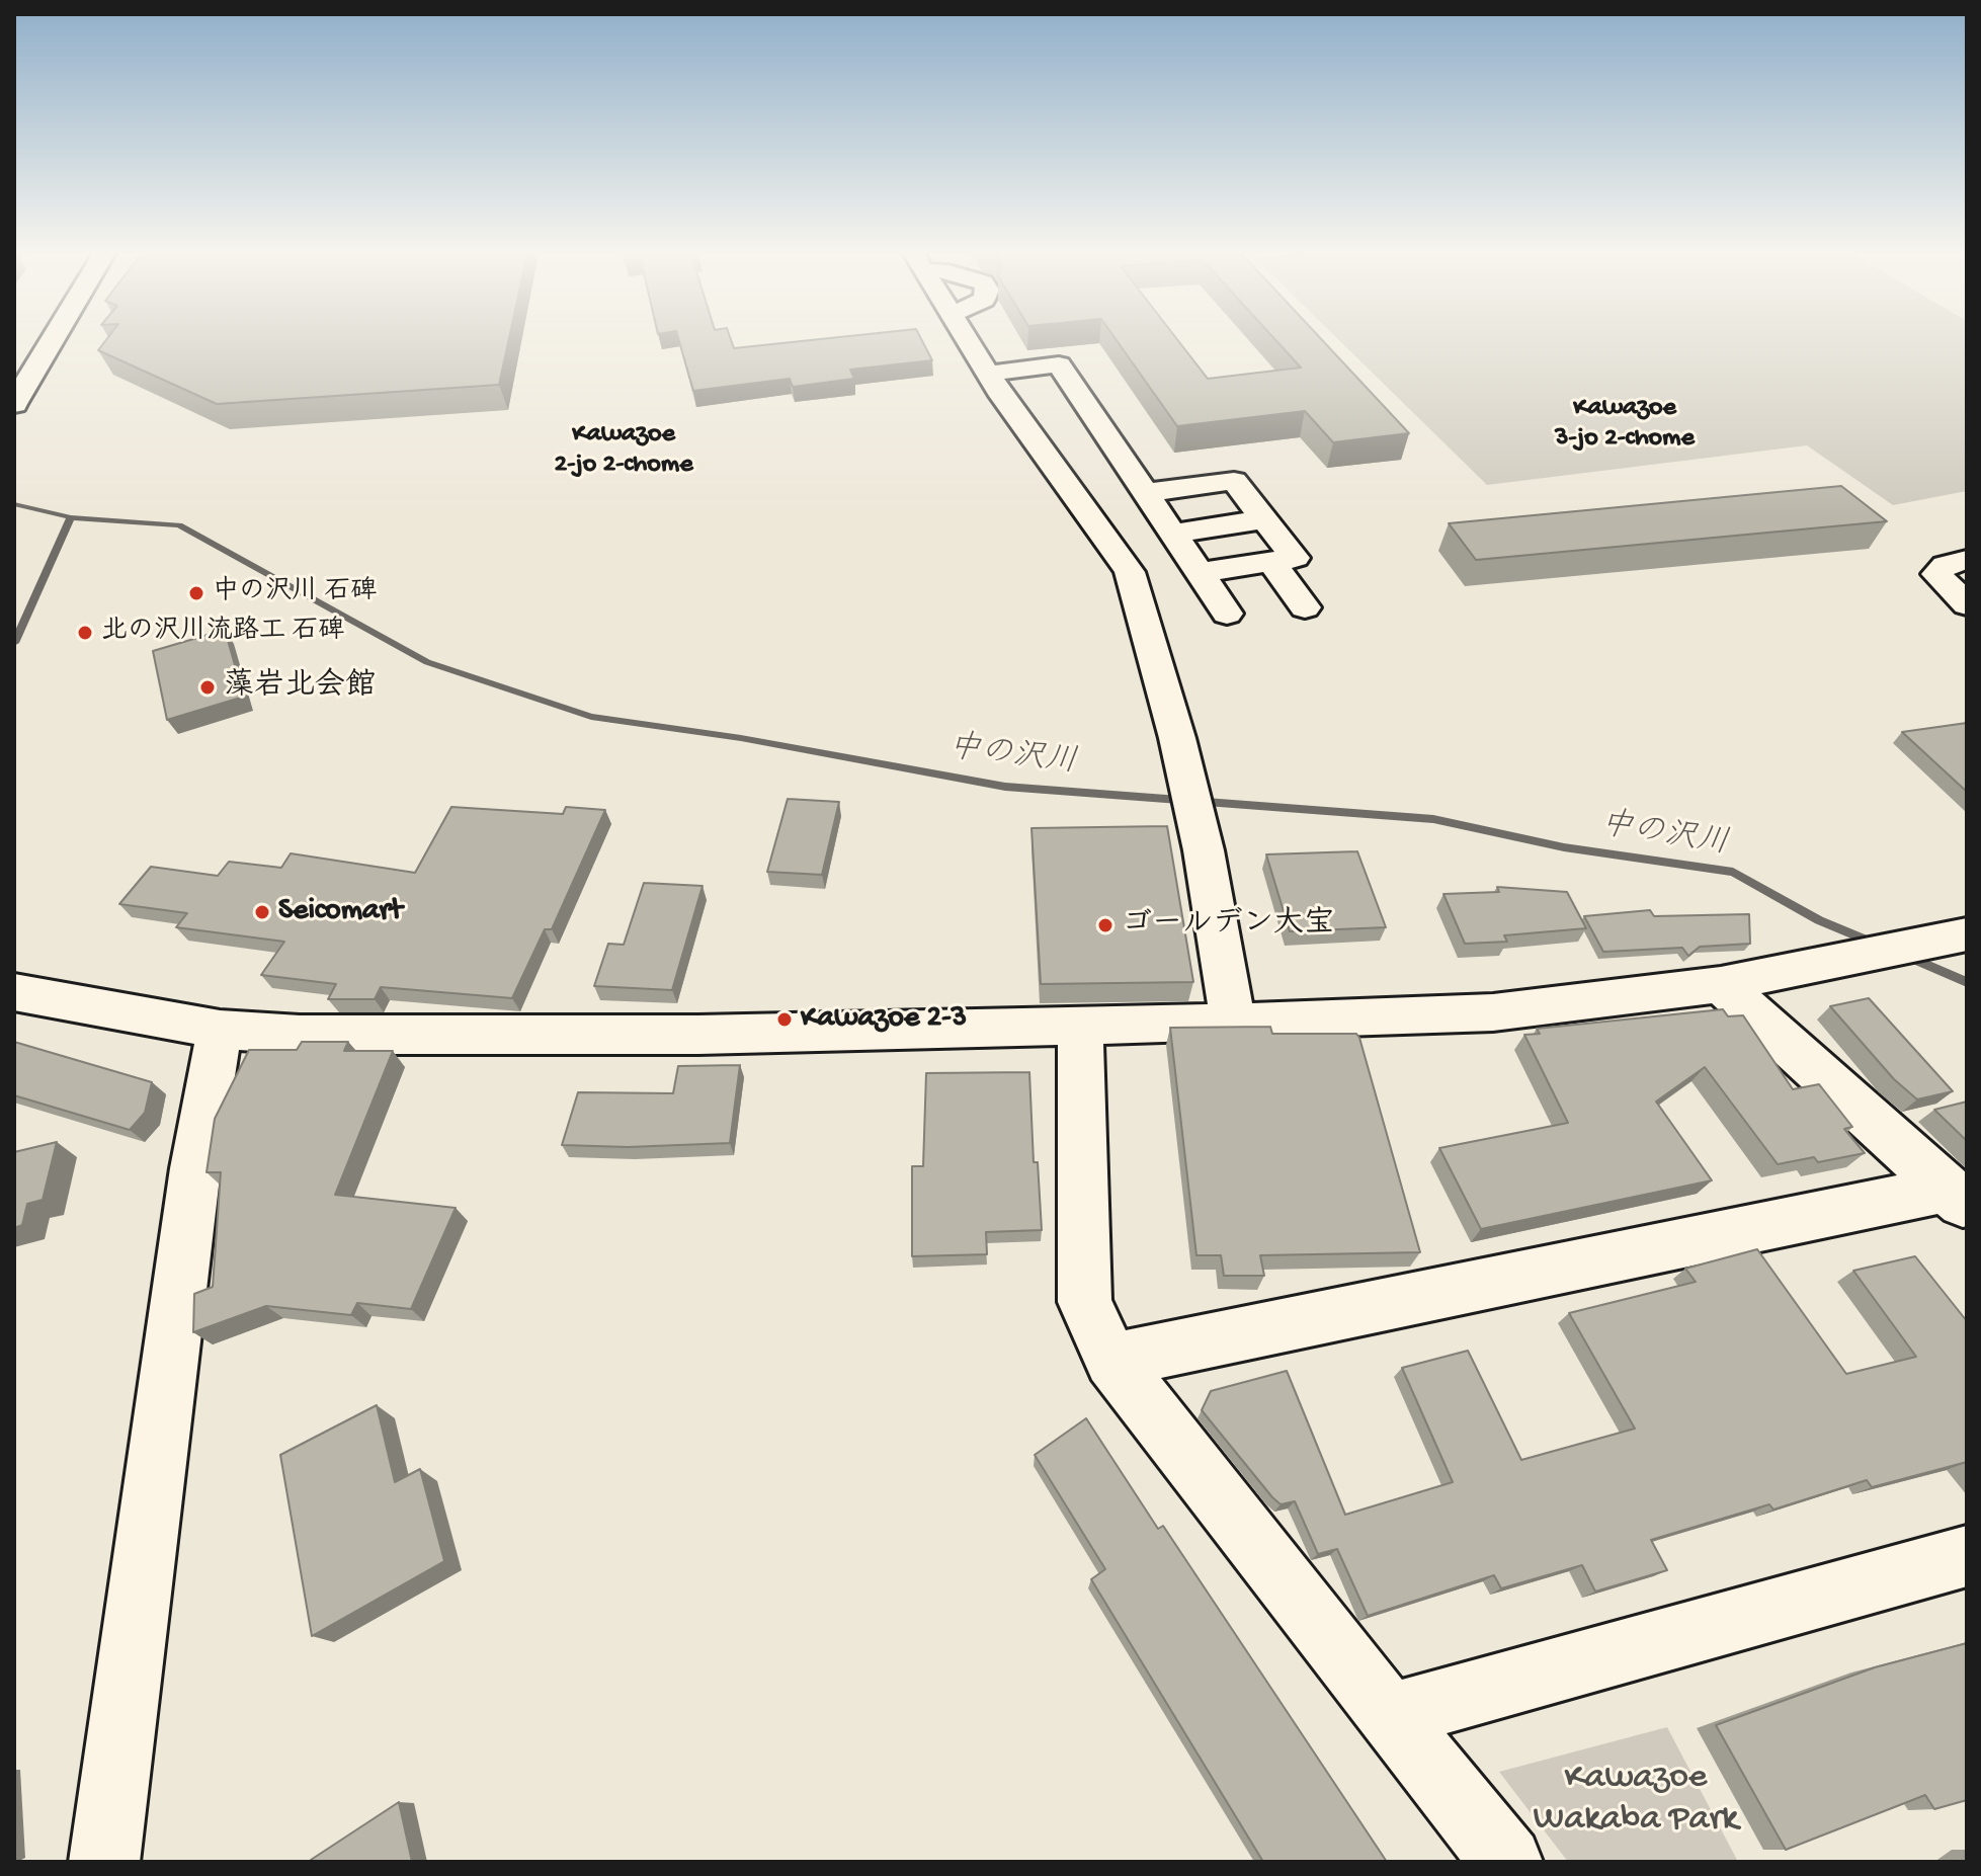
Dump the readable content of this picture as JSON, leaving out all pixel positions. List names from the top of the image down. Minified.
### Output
{"districts":["Kawazoe 3-jo 2-chome","Kawazoe 2-jo 2-chome"],"water":["中の沢川"],"parks":["Kawazoe Wakaba Park"],"places":["中の沢川 石碑","北の沢川流路工 石碑","藻岩北会館","Seicomart","ゴールデン大宝","Kawazoe 2-3"]}
